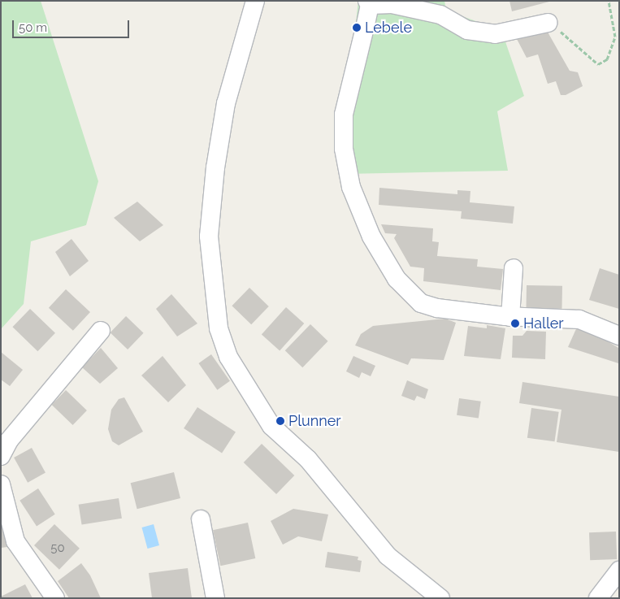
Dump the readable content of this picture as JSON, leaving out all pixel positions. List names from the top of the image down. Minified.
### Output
{"places":["Lebele","Haller","Plunner"],"house_numbers":["50"],"scale_bar":"50 m"}
